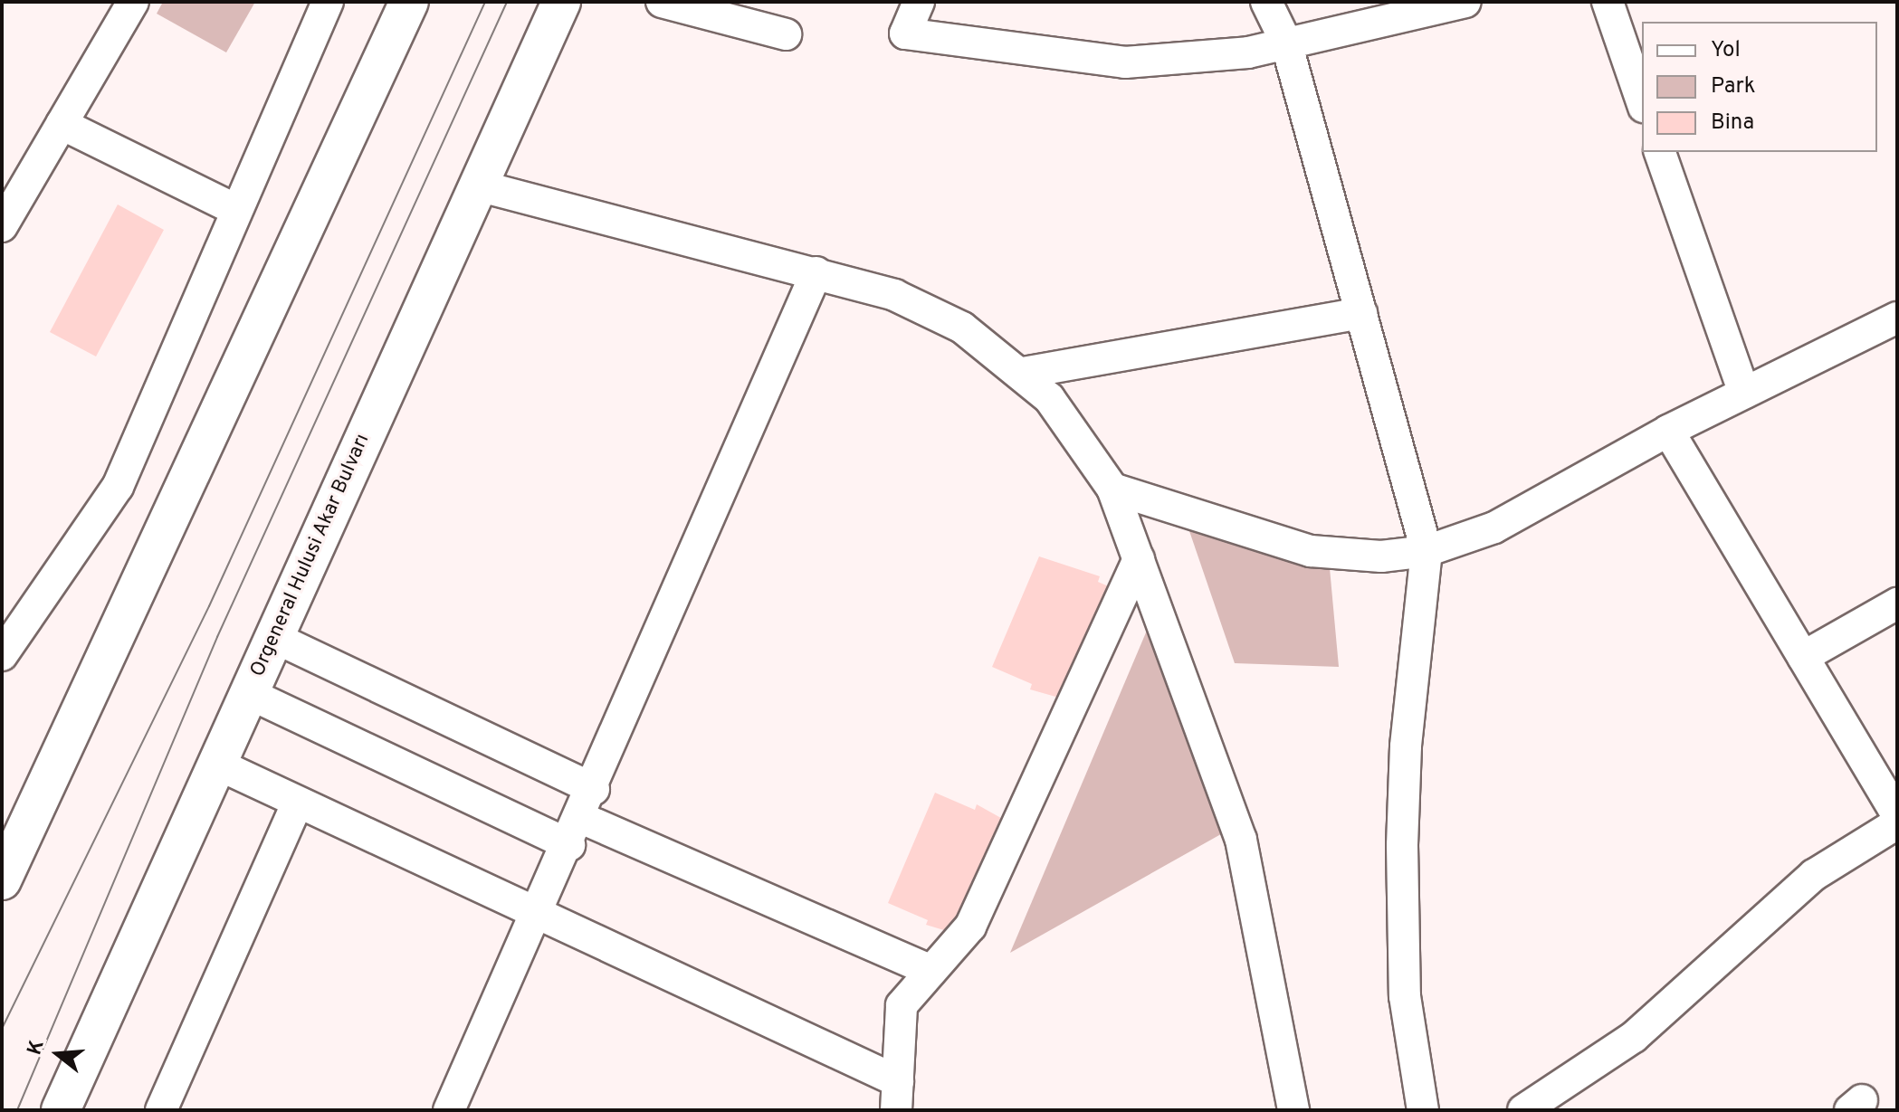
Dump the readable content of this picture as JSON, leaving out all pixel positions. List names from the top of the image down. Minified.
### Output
{"streets":{"main road":["Orgeneral Hulusi Akar Bulvarı"]},"legend":["Yol","Park","Bina"],"north":"left"}
